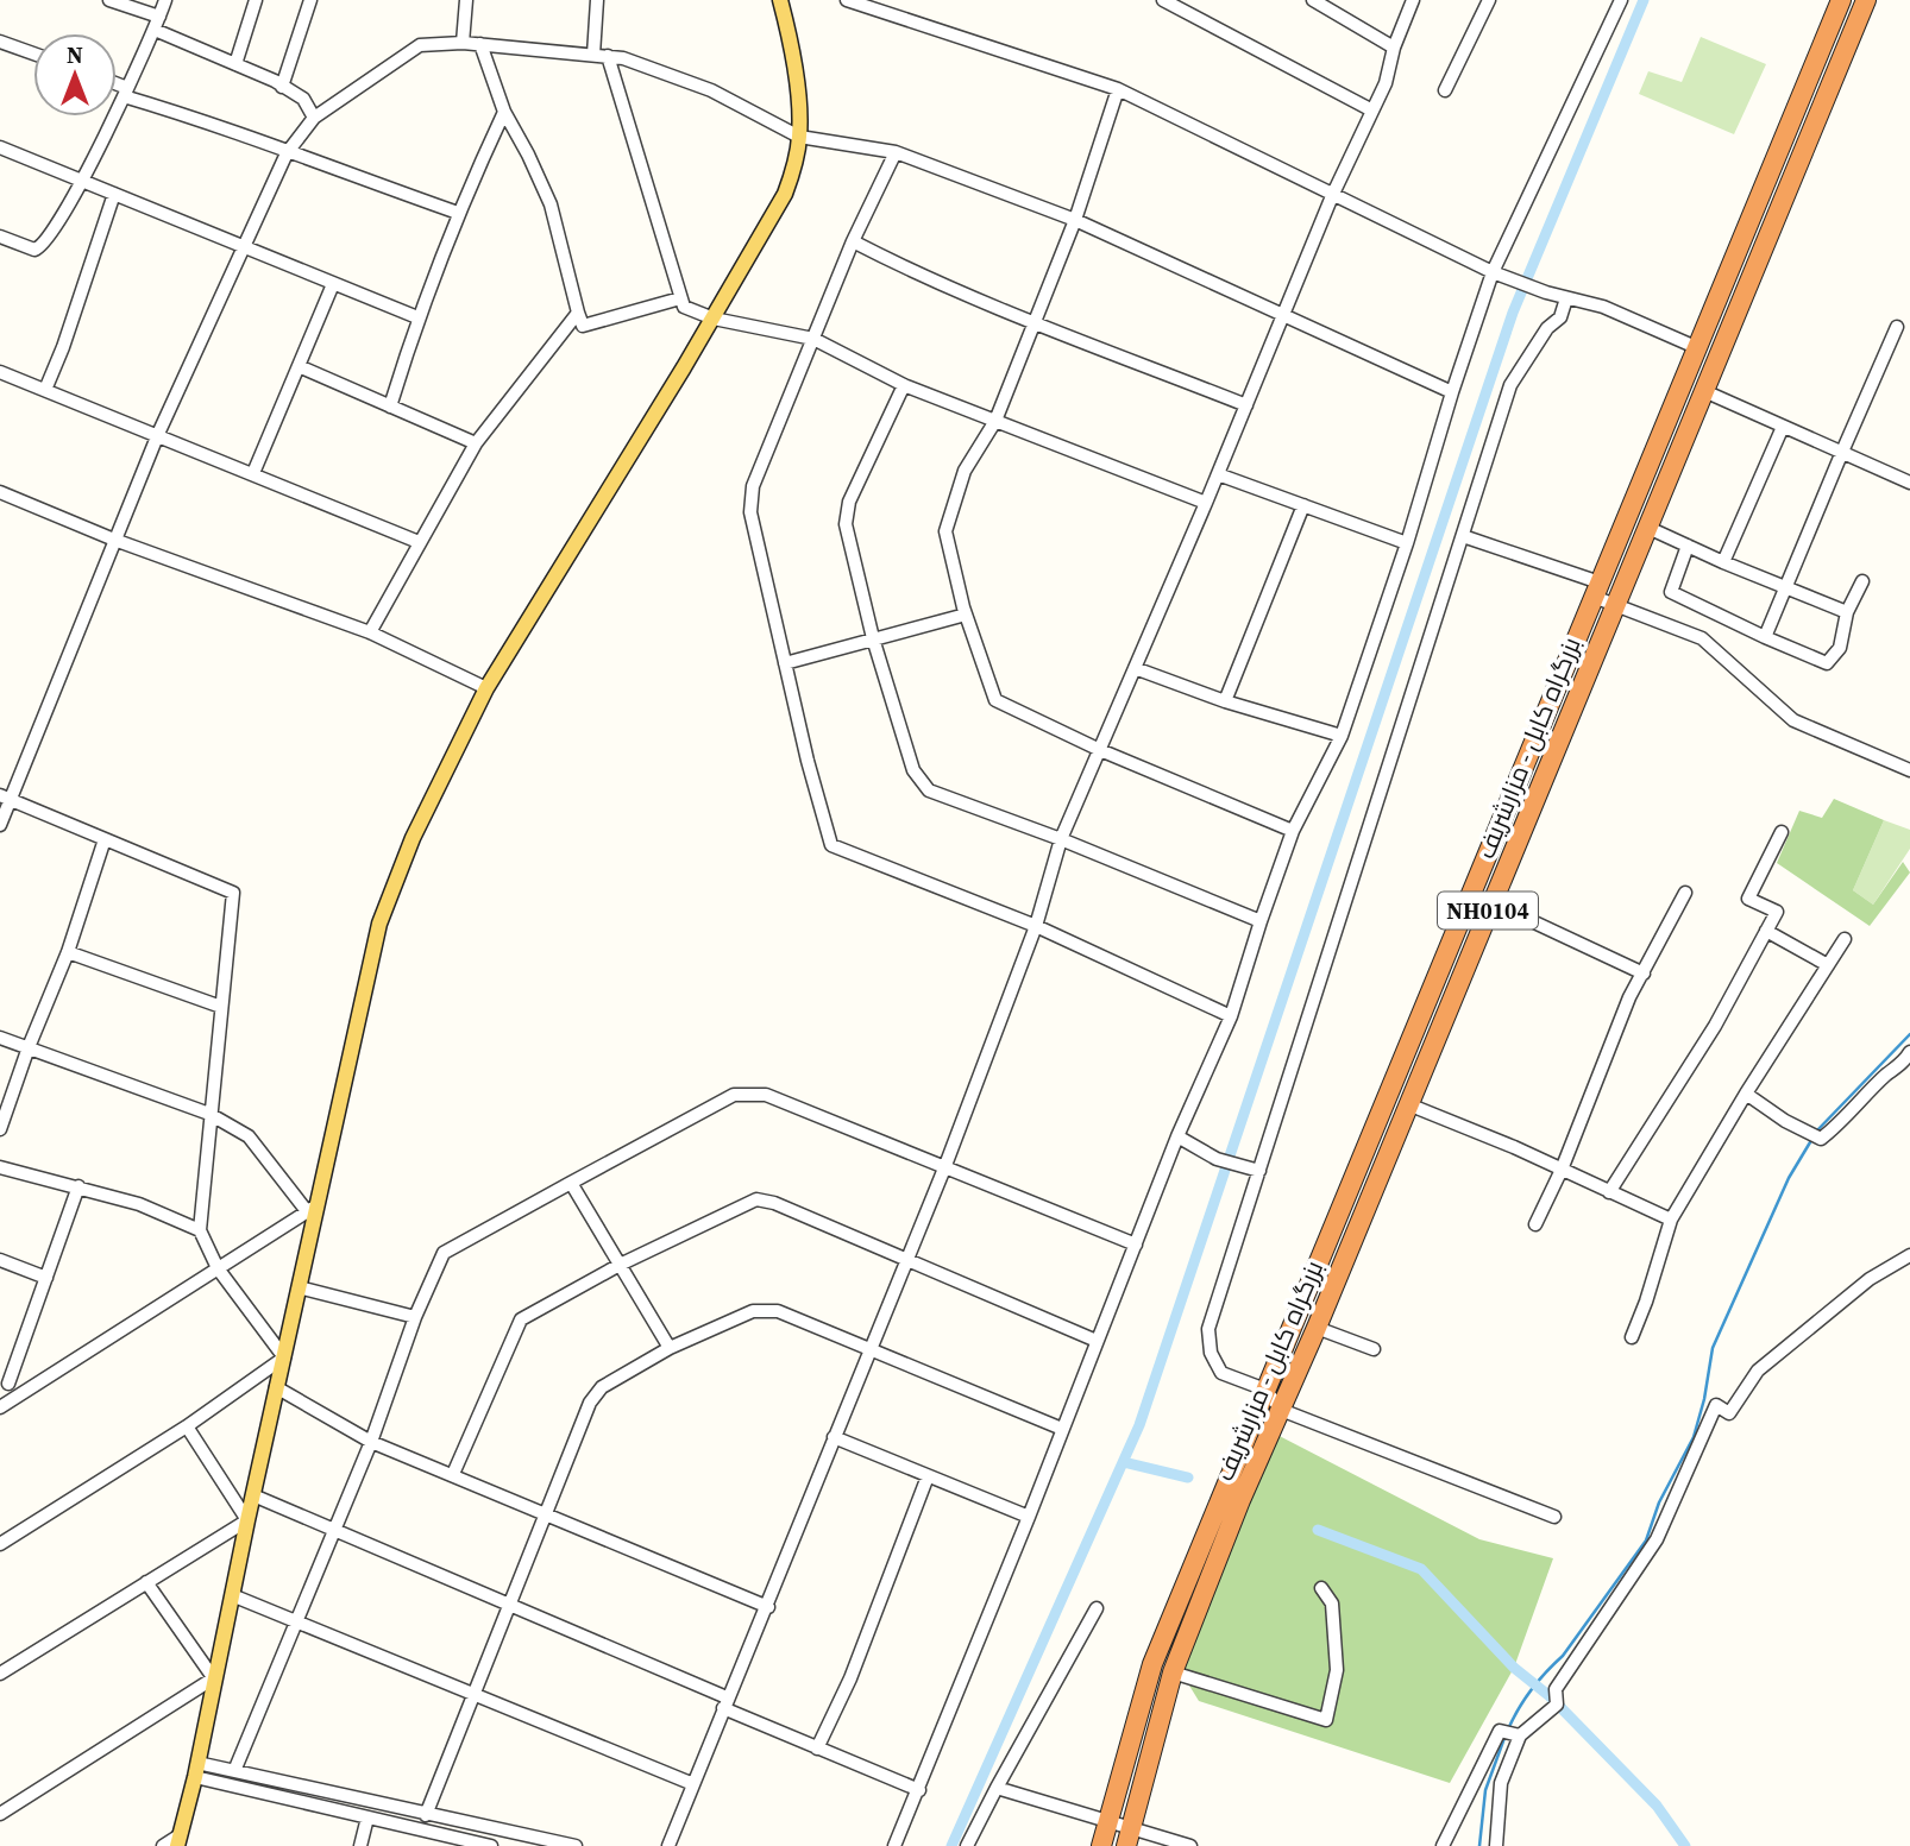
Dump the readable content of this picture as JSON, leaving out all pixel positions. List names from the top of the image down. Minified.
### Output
{"streets":{"highway":["بزرگراه کابل - مزارشریف","NH0104"]},"north":"top"}
